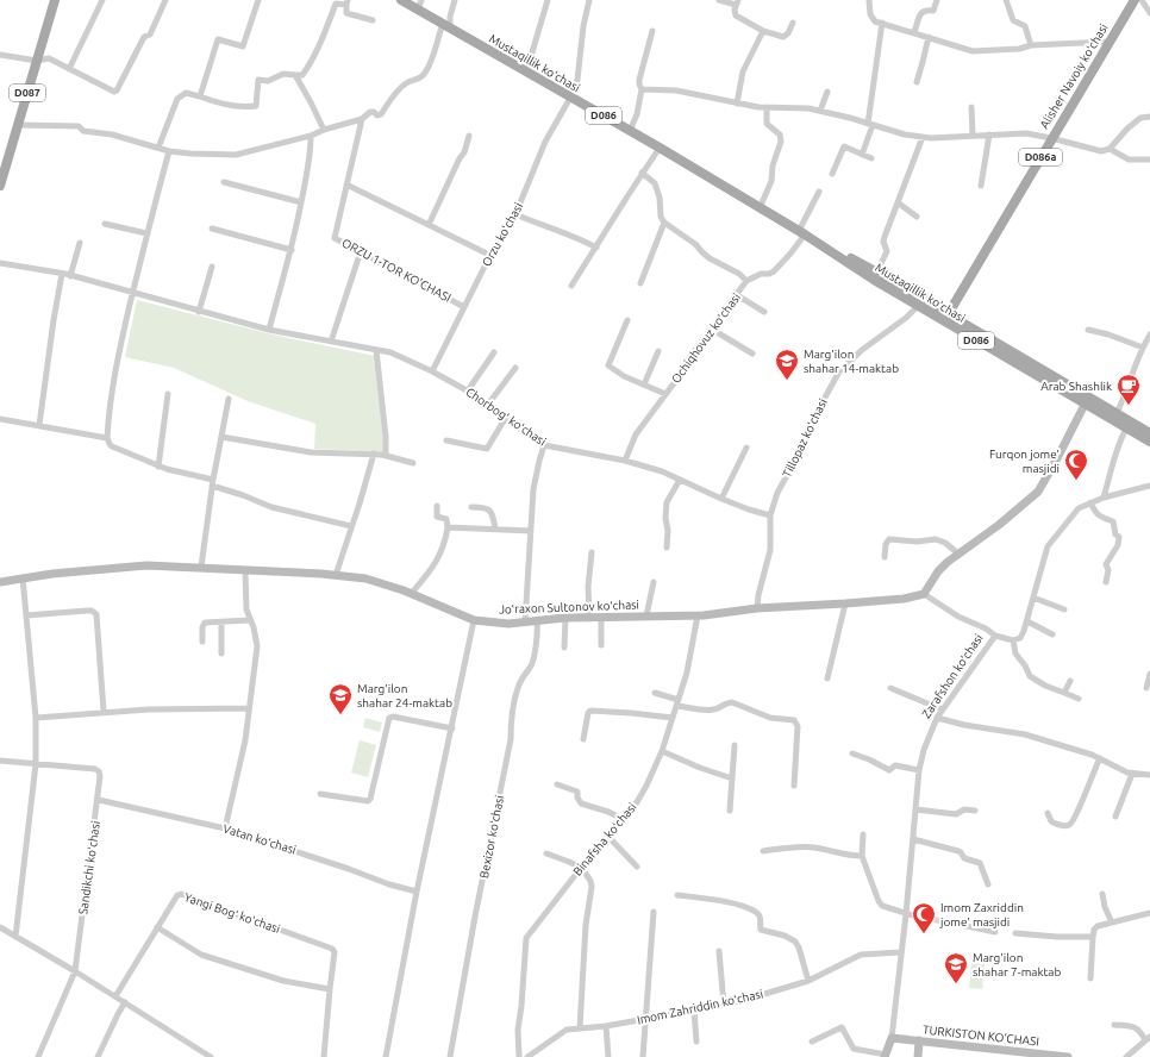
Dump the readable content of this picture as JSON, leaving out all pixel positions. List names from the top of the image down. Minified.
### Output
{"streets":{"main road":["Mustaqillik koʻchasi","Alisher Navoiy koʻchasi","D087","D086","D086a"],"street":["Orzu koʻchasi","ORZU 1-TOR KO'CHASI","Ochiqhovuz koʻchasi","Chorbogʻ koʻchasi","Tillopaz koʻchasi","Joʻraxon Sultonov koʻchasi","Zarafshon koʻchasi","Bexizor koʻchasi","Vatan koʻchasi","Binafsha koʻchasi","Sandikchi koʻchasi","Yangi Bogʻ koʻchasi","Imom Zahriddin koʻchasi","TURKISTON KO’CHASI"]},"crossings":[["Mustaqillik koʻchasi","Alisher Navoiy koʻchasi"],["Mustaqillik koʻchasi","Orzu koʻchasi"],["Mustaqillik koʻchasi","Ochiqhovuz koʻchasi"],["Mustaqillik koʻchasi","Tillopaz koʻchasi"],["Orzu koʻchasi","ORZU 1-TOR KO'CHASI"],["Orzu koʻchasi","Chorbogʻ koʻchasi"],["Ochiqhovuz koʻchasi","Chorbogʻ koʻchasi"],["Chorbogʻ koʻchasi","Tillopaz koʻchasi"],["Tillopaz koʻchasi","Joʻraxon Sultonov koʻchasi"],["Joʻraxon Sultonov koʻchasi","Bexizor koʻchasi"],["Joʻraxon Sultonov koʻchasi","Binafsha koʻchasi"],["Zarafshon koʻchasi","Imom Zahriddin koʻchasi"],["Zarafshon koʻchasi","TURKISTON KO’CHASI"],["Vatan koʻchasi","Sandikchi koʻchasi"]],"places":{"school or university":["Marg'ilon shahar 14-maktab","Marg'ilon shahar 24-maktab","Marg'ilon shahar 7-maktab"],"cafe":["Arab Shashlik"],"mosque":["Furqon jome' masjidi","Imom Zaxriddin jome' masjidi"]}}
